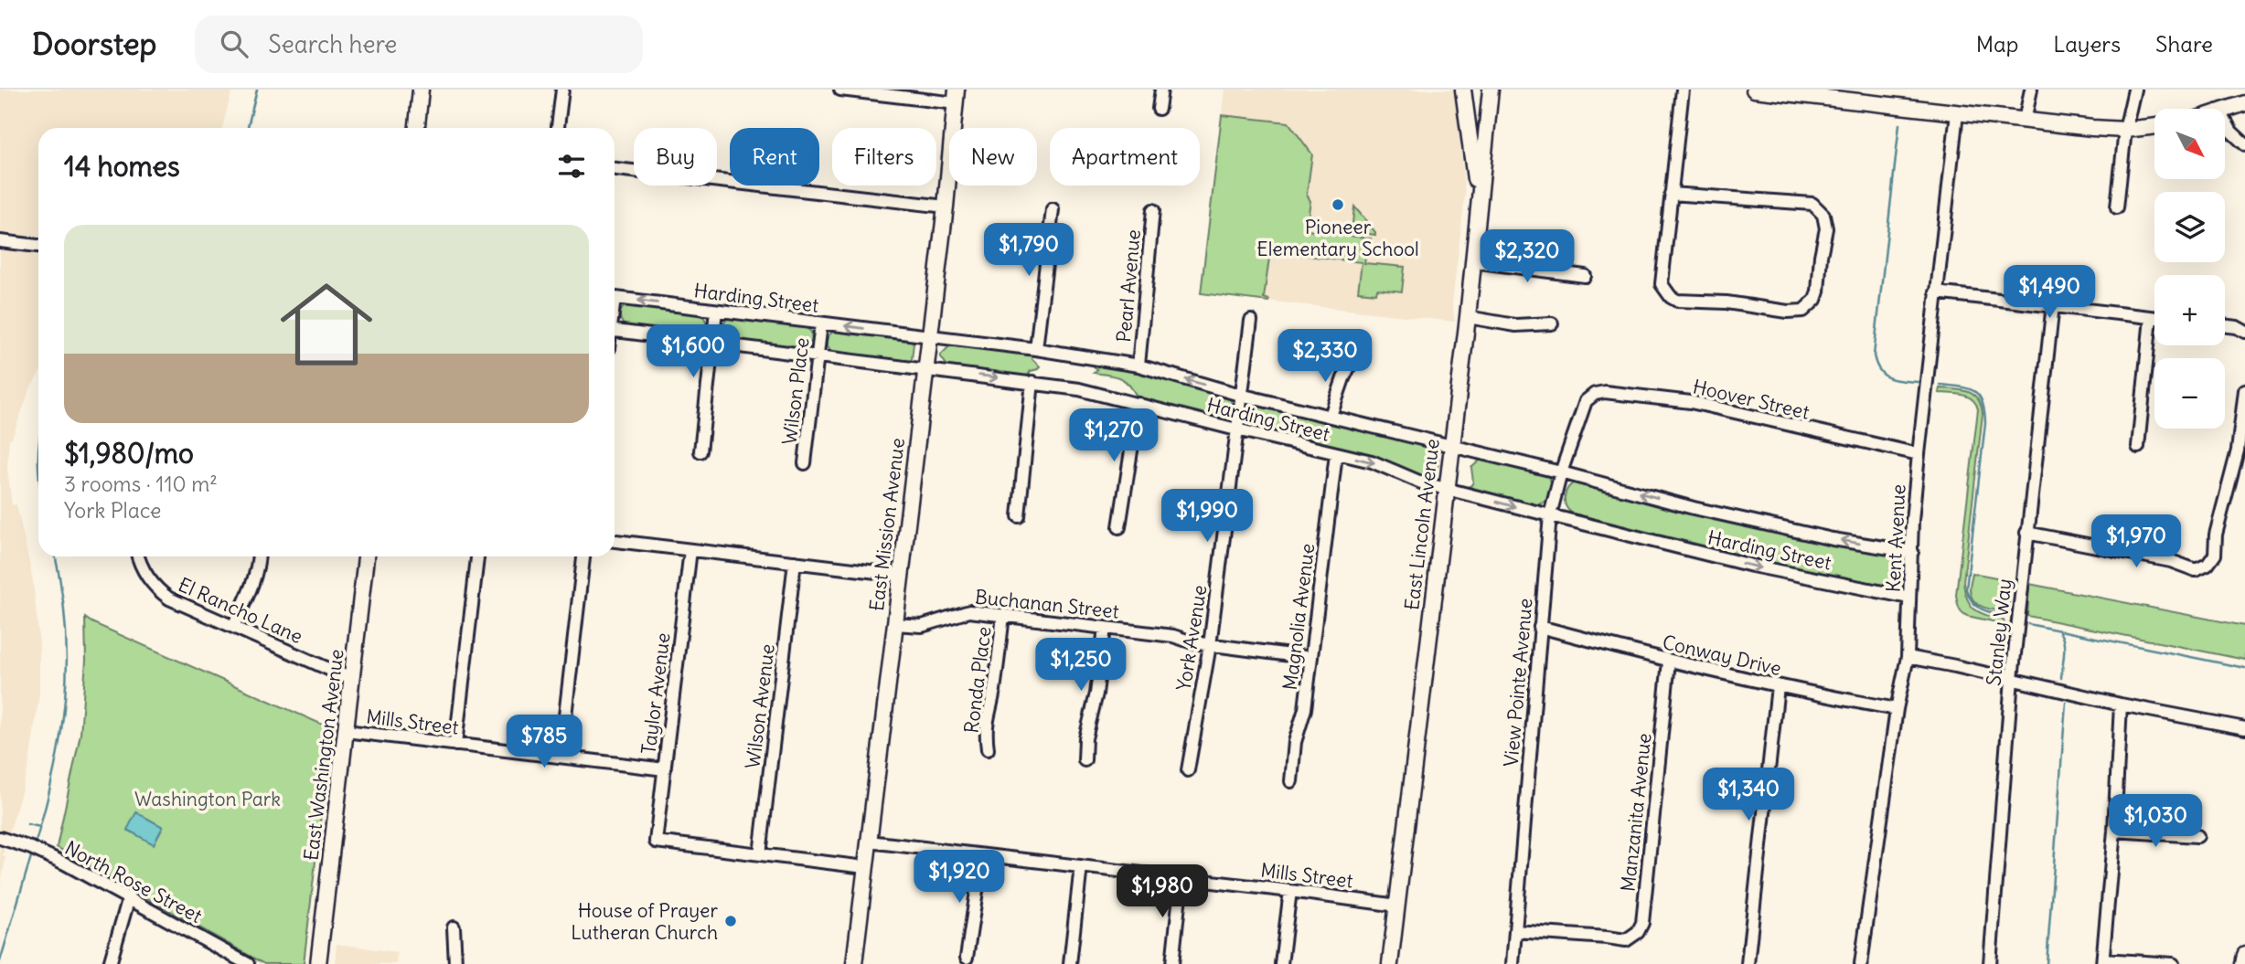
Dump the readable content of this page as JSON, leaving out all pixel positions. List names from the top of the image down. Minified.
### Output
{"streets":{"main road":["East Mission Avenue","East Lincoln Avenue","East Washington Avenue"],"street":["Pearl Avenue","Harding Street","Wilson Place","Hoover Street","Kent Avenue","Buchanan Street","El Rancho Lane","Magnolia Avenue","Stanley Way","York Avenue","Conway Drive","Ronda Place","View Pointe Avenue","Taylor Avenue","Wilson Avenue","Mills Street","Manzanita Avenue","North Rose Street"]},"crossings":[["Pearl Avenue","Harding Street"],["Harding Street","Wilson Place"],["Harding Street","East Mission Avenue"],["Harding Street","East Lincoln Avenue"],["Harding Street","Kent Avenue"],["Harding Street","Magnolia Avenue"],["Harding Street","York Avenue"],["Harding Street","View Pointe Avenue"],["Hoover Street","Kent Avenue"],["Hoover Street","View Pointe Avenue"],["East Mission Avenue","Buchanan Street"],["East Mission Avenue","Mills Street"],["East Lincoln Avenue","Mills Street"],["Kent Avenue","Conway Drive"],["Buchanan Street","Magnolia Avenue"],["Buchanan Street","York Avenue"],["Buchanan Street","Ronda Place"],["El Rancho Lane","East Washington Avenue"],["Conway Drive","View Pointe Avenue"],["Conway Drive","Manzanita Avenue"],["View Pointe Avenue","Manzanita Avenue"],["Taylor Avenue","Wilson Avenue"],["Taylor Avenue","Mills Street"],["Mills Street","East Washington Avenue"]],"parks":["Washington Park"],"places":["Pioneer Elementary School","House of Prayer Lutheran Church"],"north":"bottom right","page":{"header":"Doorstep","search":"Search here","nav":["Map","Layers","Share"],"map_buttons":["+","−"],"chip":["Buy","Rent","Filters","New","Apartment"],"heading":"14 homes","list":[{"name":"$1,980/mo","note":"3 rooms · 110 m² · York Place"}],"price":["$1,790","$2,320","$1,490","$1,600","$2,330","$1,270","$1,990","$1,970","$1,250","$785","$1,340","$1,030","$1,920","$1,980"]}}
